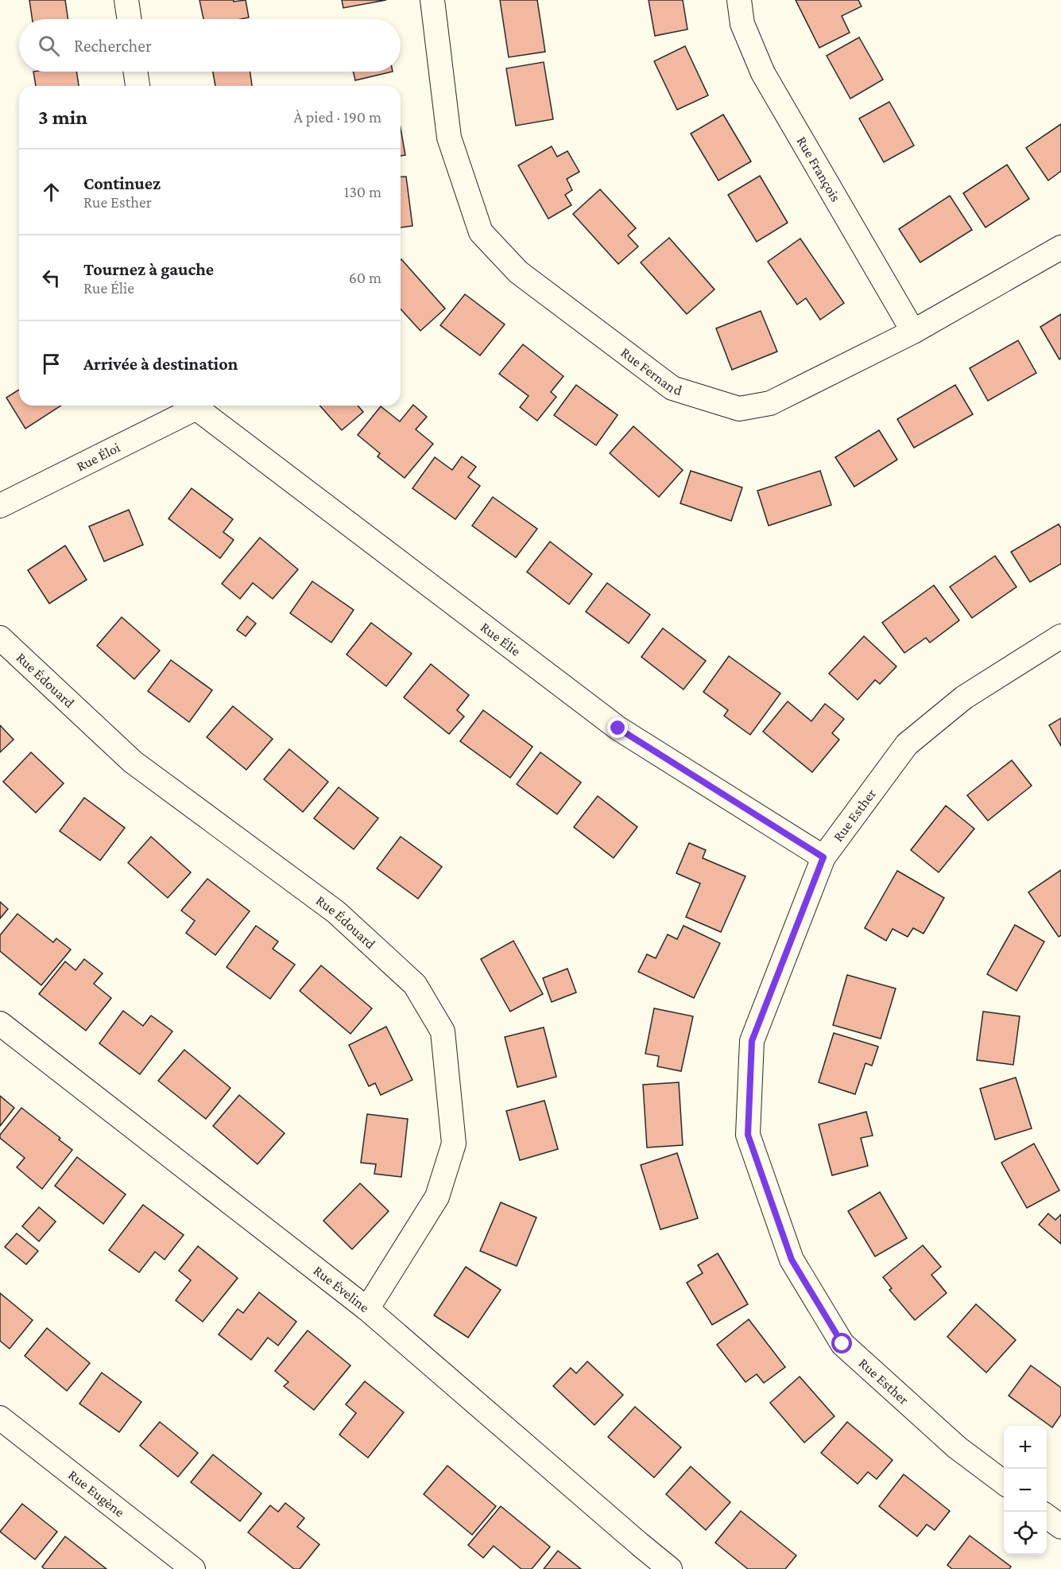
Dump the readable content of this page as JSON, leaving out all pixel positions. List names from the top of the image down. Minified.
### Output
{"streets":{"street":["Rue François","Rue Fernand","Rue Éloi","Rue Élie","Rue Édouard","Rue Esther","Rue Éveline","Rue Eugène"]},"crossings":[["Rue François","Rue Fernand"],["Rue Élie","Rue Esther"],["Rue Édouard","Rue Éveline"]],"page":{"search":"Rechercher","heading":["3 min","À pied · 190 m"],"list":[["Continuez","Rue Esther","130 m"],["Tournez à gauche","Rue Élie","60 m"],"Arrivée à destination"],"map_buttons":["+","−"]}}
